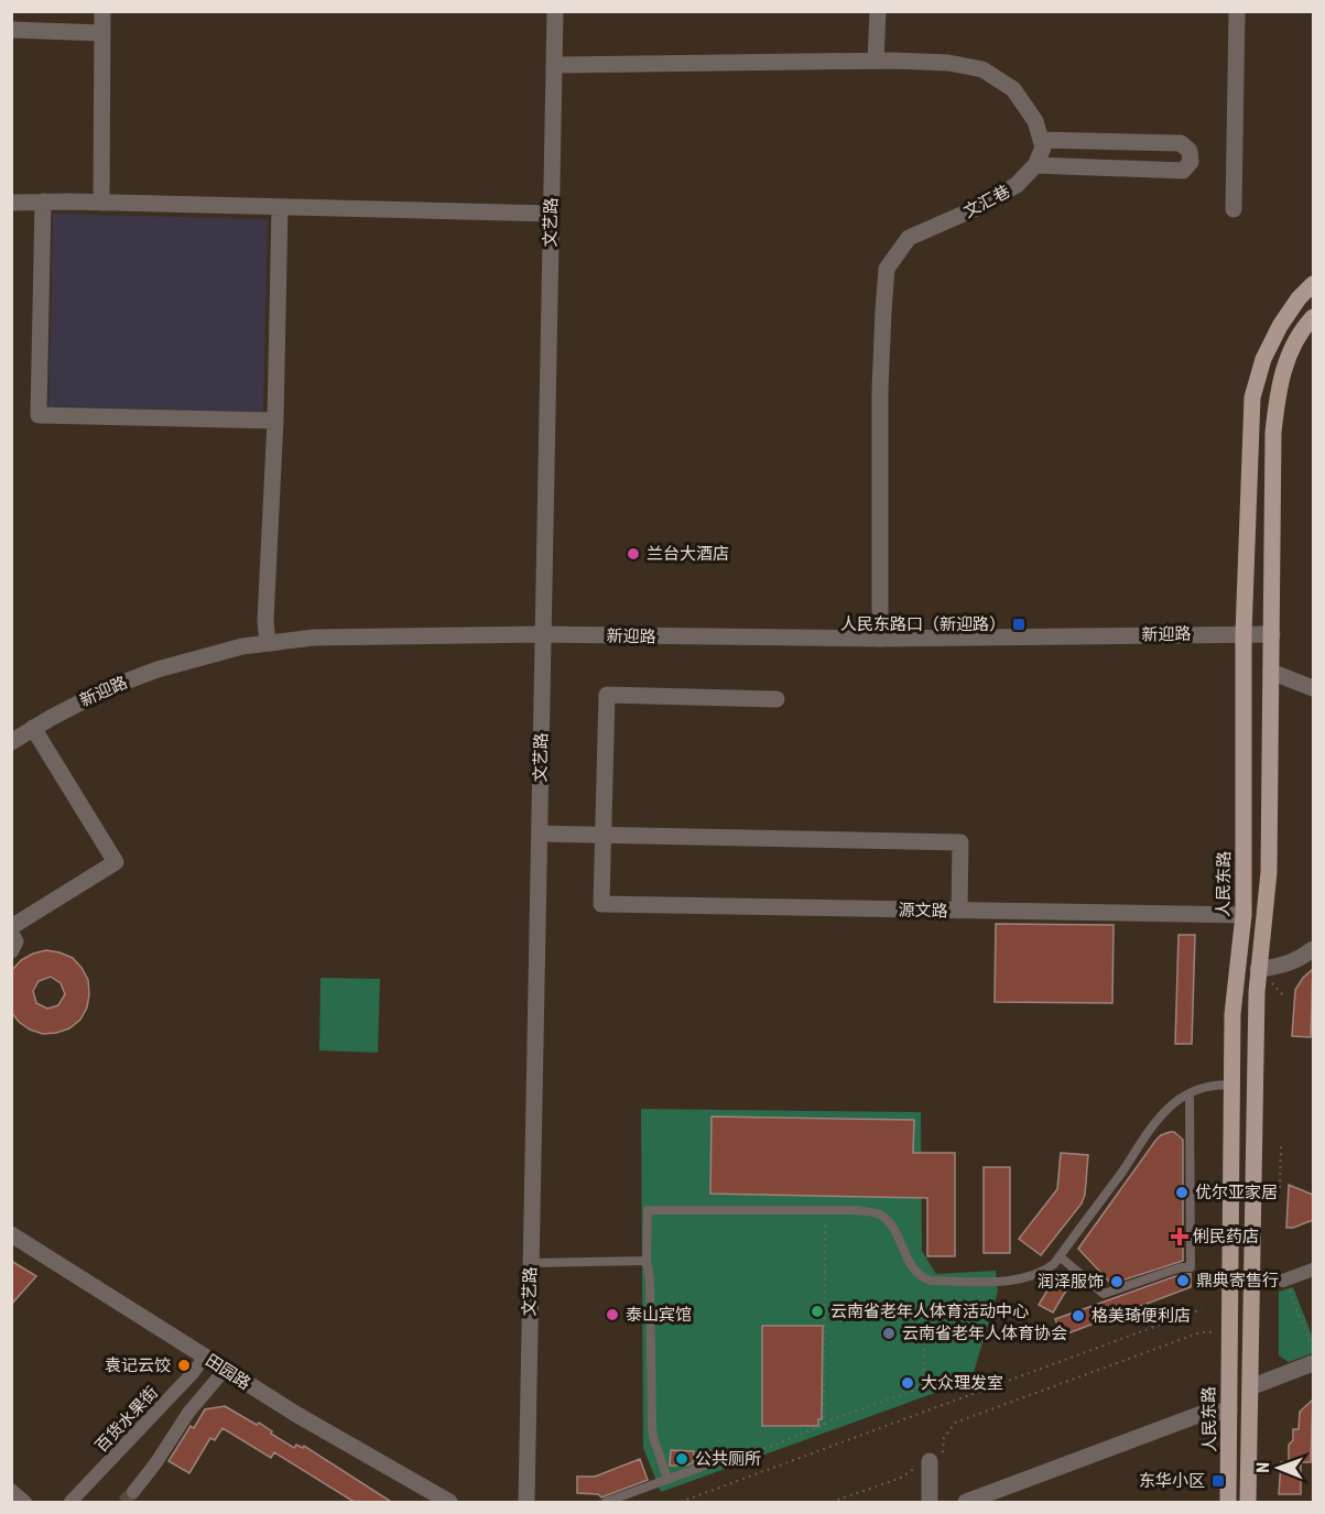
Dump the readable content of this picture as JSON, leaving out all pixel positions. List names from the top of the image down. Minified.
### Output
{"streets":{"main road":["人民东路"],"street":["文汇巷","文艺路","新迎路","源文路","田园路","百货水果街"]},"crossings":[["文汇巷","新迎路"],["文艺路","新迎路"],["新迎路","人民东路"],["人民东路","源文路"],["田园路","百货水果街"]],"places":{"other":["兰台大酒店","优尔亚家居","鼎典寄售行","润泽服饰","云南省老年人体育活动中心","泰山宾馆","格美琦便利店","云南省老年人体育协会","袁记云饺","大众理发室","公共厕所"],"transit":["人民东路口（新迎路）","东华小区"],"health":["俐民药店"]},"north":"left"}
